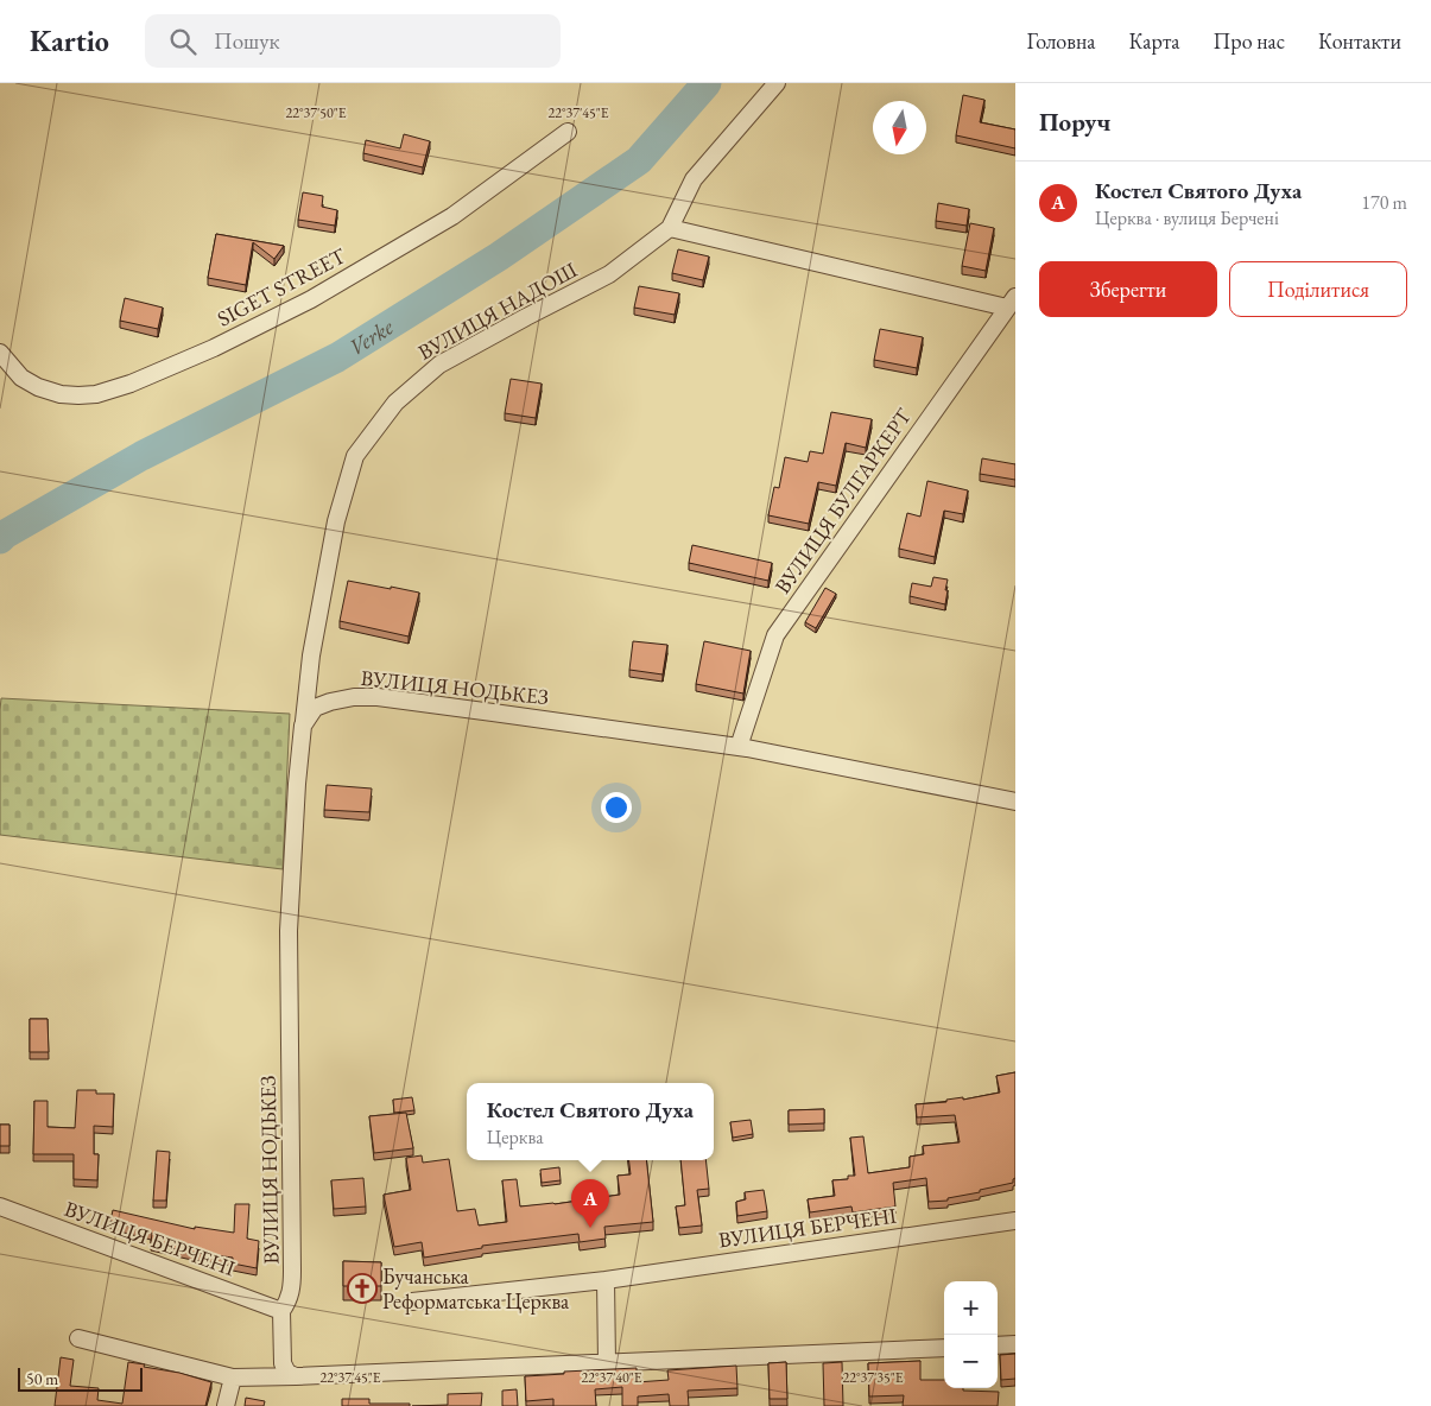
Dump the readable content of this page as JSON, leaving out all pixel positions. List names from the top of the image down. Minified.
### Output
{"streets":{"street":["SIGET STREET","ВУЛИЦЯ НАДОШ","ВУЛИЦЯ БУЛГАРКЕРТ","ВУЛИЦЯ НОДЬКЕЗ","ВУЛИЦЯ БЕРЧЕНІ"]},"crossings":[["ВУЛИЦЯ НАДОШ","ВУЛИЦЯ НОДЬКЕЗ"],["ВУЛИЦЯ БУЛГАРКЕРТ","ВУЛИЦЯ НОДЬКЕЗ"],["ВУЛИЦЯ НОДЬКЕЗ","ВУЛИЦЯ БЕРЧЕНІ"]],"water":["Verke"],"places":{"church":["Бучанська Реформатська Церква"]},"scale_bar":"50 m","north":"bottom","page":{"header":"Kartio","search":"Пошук","nav":["Головна","Карта","Про нас","Контакти"],"heading":"Поруч","list":[{"mark":"A","name":"Костел Святого Духа","note":"Церква · вулиця Берчені","value":"170 m"}],"buttons":["Зберегти","Поділитися"],"popup":["Костел Святого Духа","Церква"],"pins":"A","map_buttons":["+","−"],"scale":"50 m"},"coordinates":["22°37'50\"E","22°37'45\"E","22°37'40\"E","22°37'35\"E"]}
